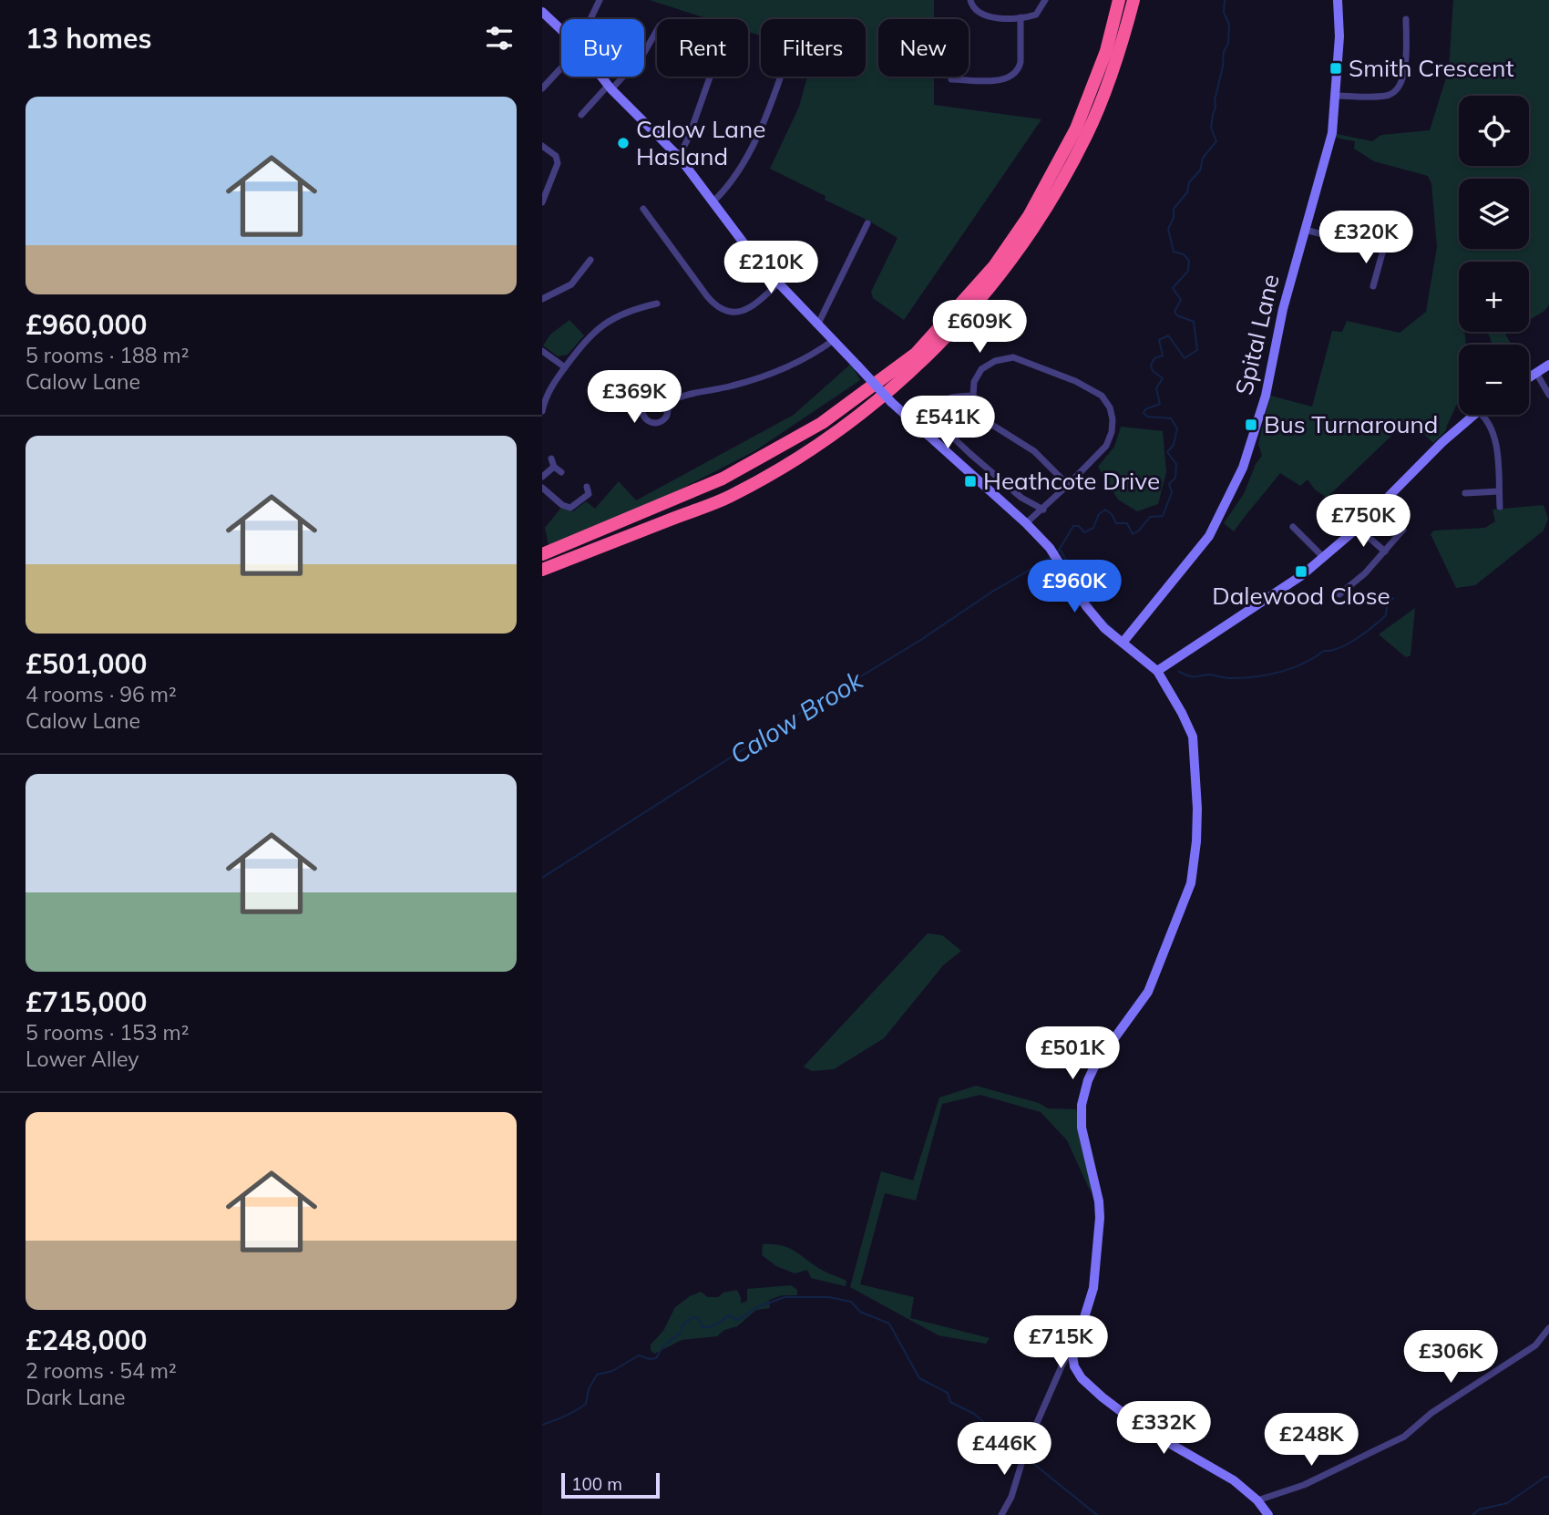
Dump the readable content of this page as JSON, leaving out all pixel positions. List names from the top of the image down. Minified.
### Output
{"streets":{"street":["Spital Lane"]},"water":["Calow Brook"],"places":{"transit":["Smith Crescent","Bus Turnaround","Heathcote Drive","Dalewood Close"],"other":["Calow Lane Hasland"]},"scale_bar":"100 m","page":{"heading":"13 homes","chip":["Buy","Rent","Filters","New"],"list":[{"name":"£960,000","note":"5 rooms · 188 m² · Calow Lane"},{"name":"£501,000","note":"4 rooms · 96 m² · Calow Lane"},{"name":"£715,000","note":"5 rooms · 153 m² · Lower Alley"},{"name":"£248,000","note":"2 rooms · 54 m² · Dark Lane"}],"map_buttons":["+","−"],"price":["£320K","£210K","£609K","£369K","£541K","£750K","£960K","£501K","£715K","£306K","£332K","£248K","£446K"],"scale":"100 m"}}
